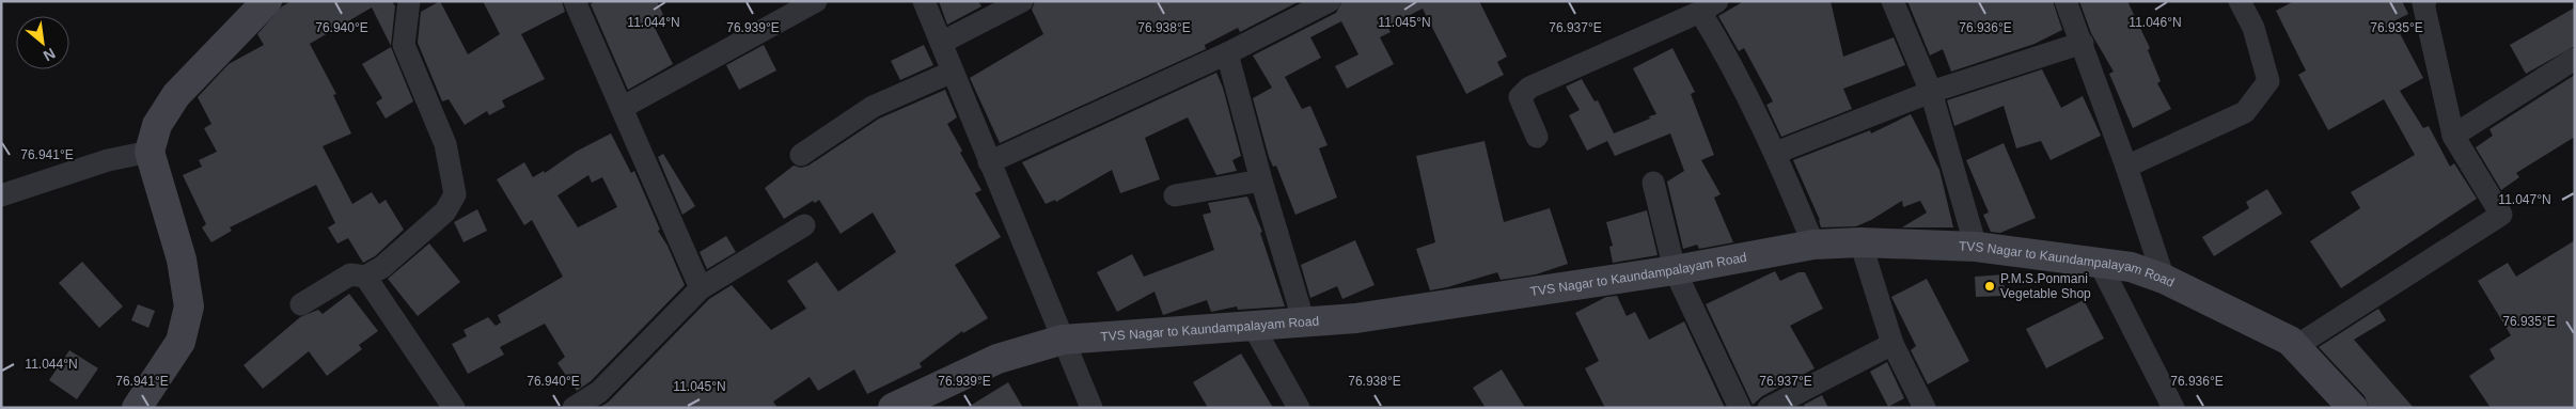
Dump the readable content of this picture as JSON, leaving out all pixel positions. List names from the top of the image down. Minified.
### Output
{"streets":{"street":["TVS Nagar to Kaundampalayam Road"]},"places":["P.M.S.Ponmani Vegetable Shop"],"north":"bottom right","coordinates":["11.044°N","11.045°N","11.046°N","76.940°E","76.939°E","76.938°E","76.937°E","76.936°E","76.935°E","76.941°E","11.047°N"]}
